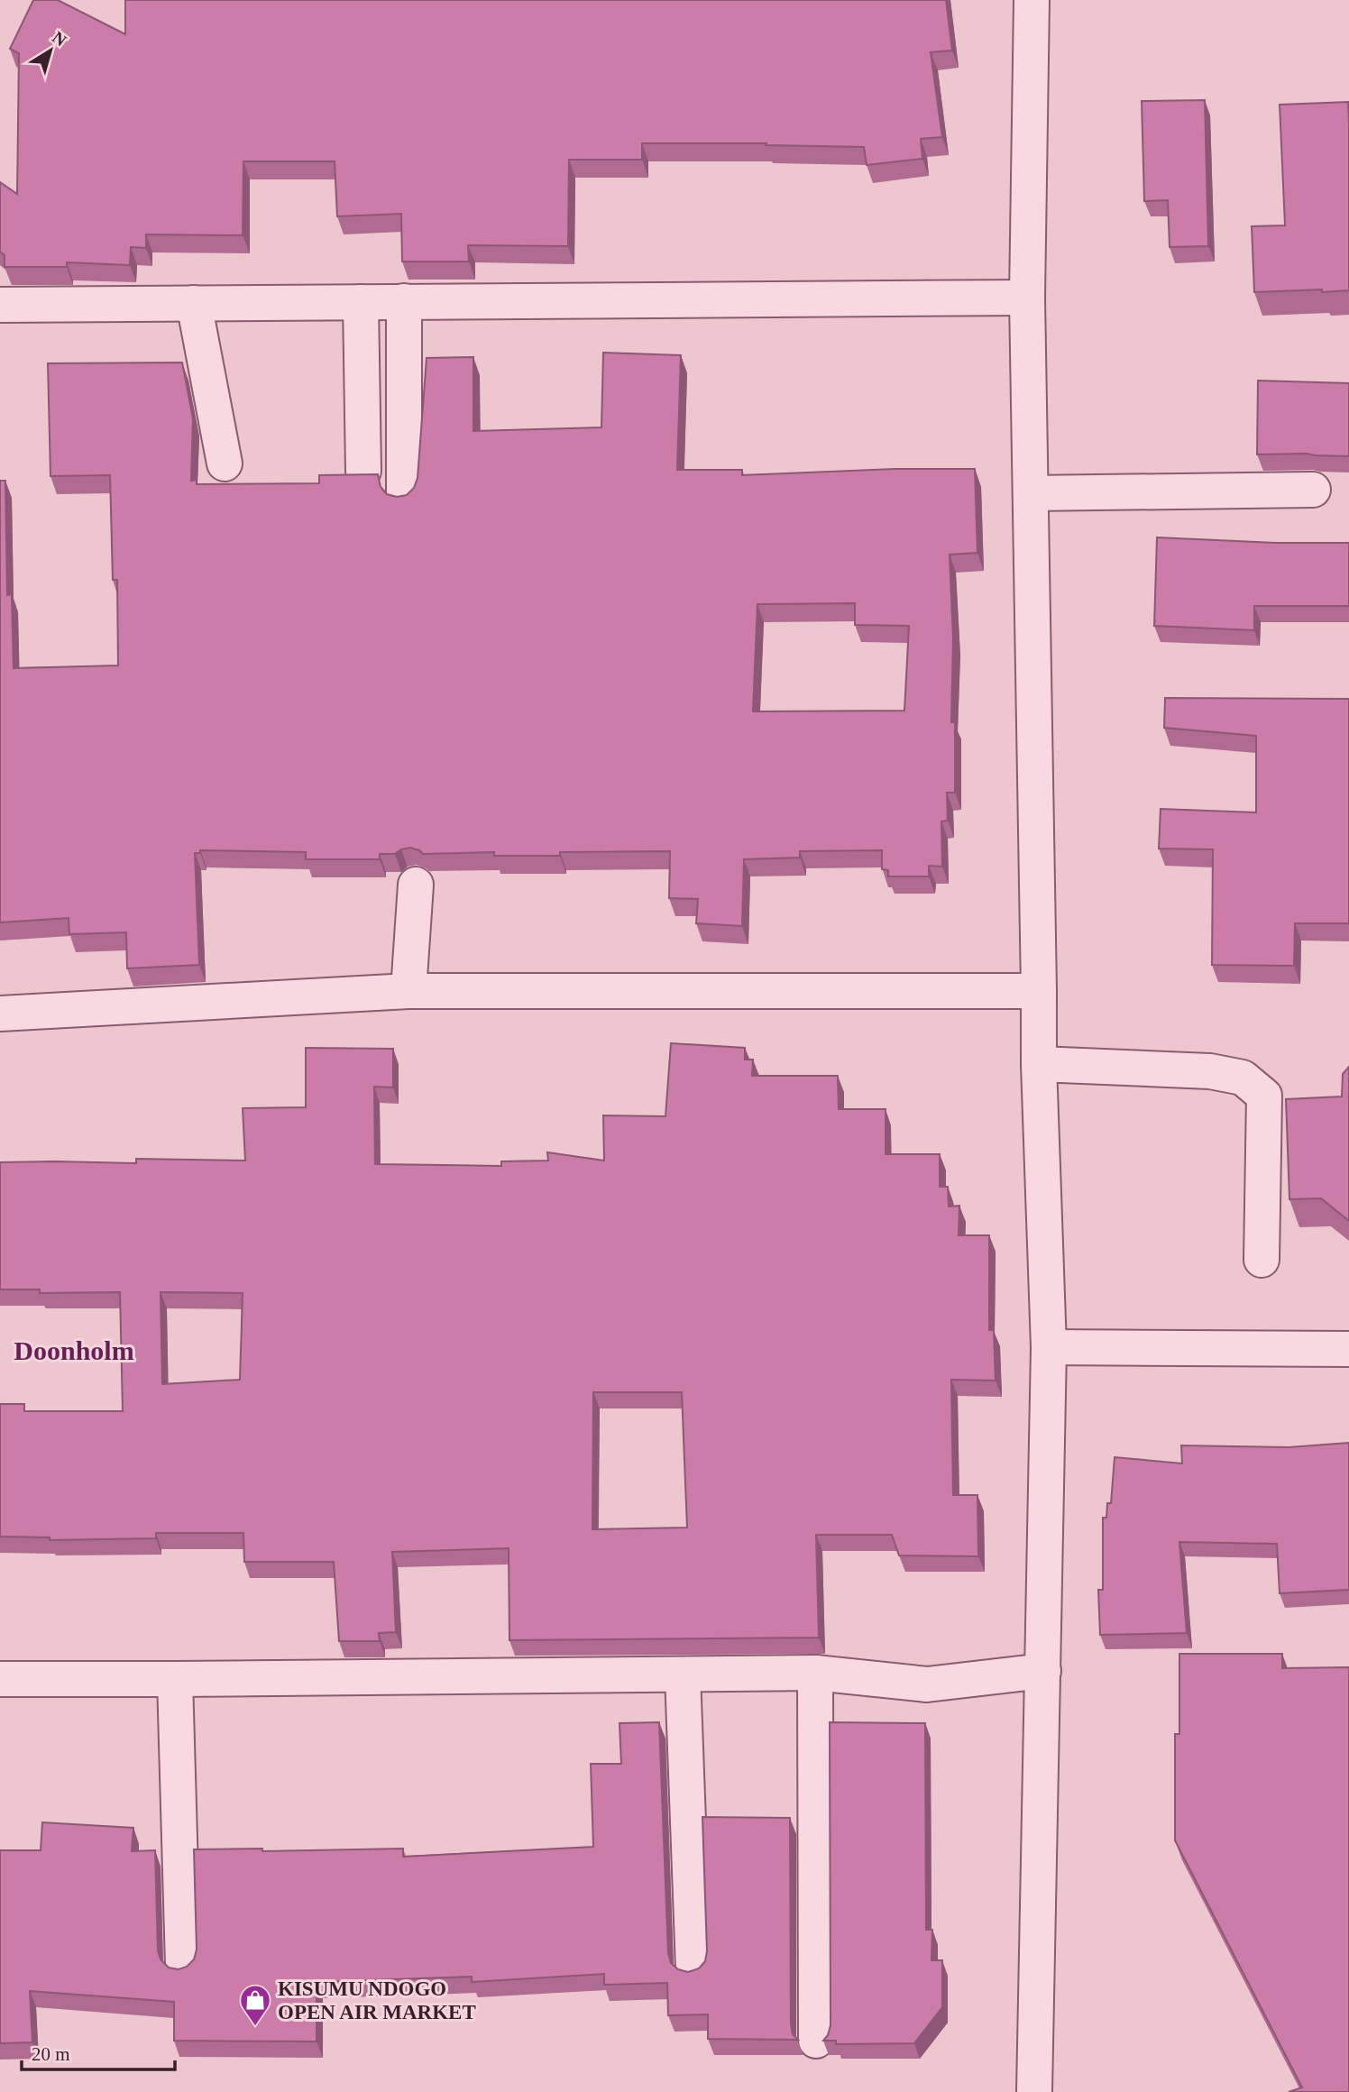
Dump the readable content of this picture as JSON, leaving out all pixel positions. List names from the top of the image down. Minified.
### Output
{"districts":["Doonholm"],"places":{"shop":["KISUMU NDOGO OPEN AIR MARKET"]},"scale_bar":"20 m","north":"top right"}
